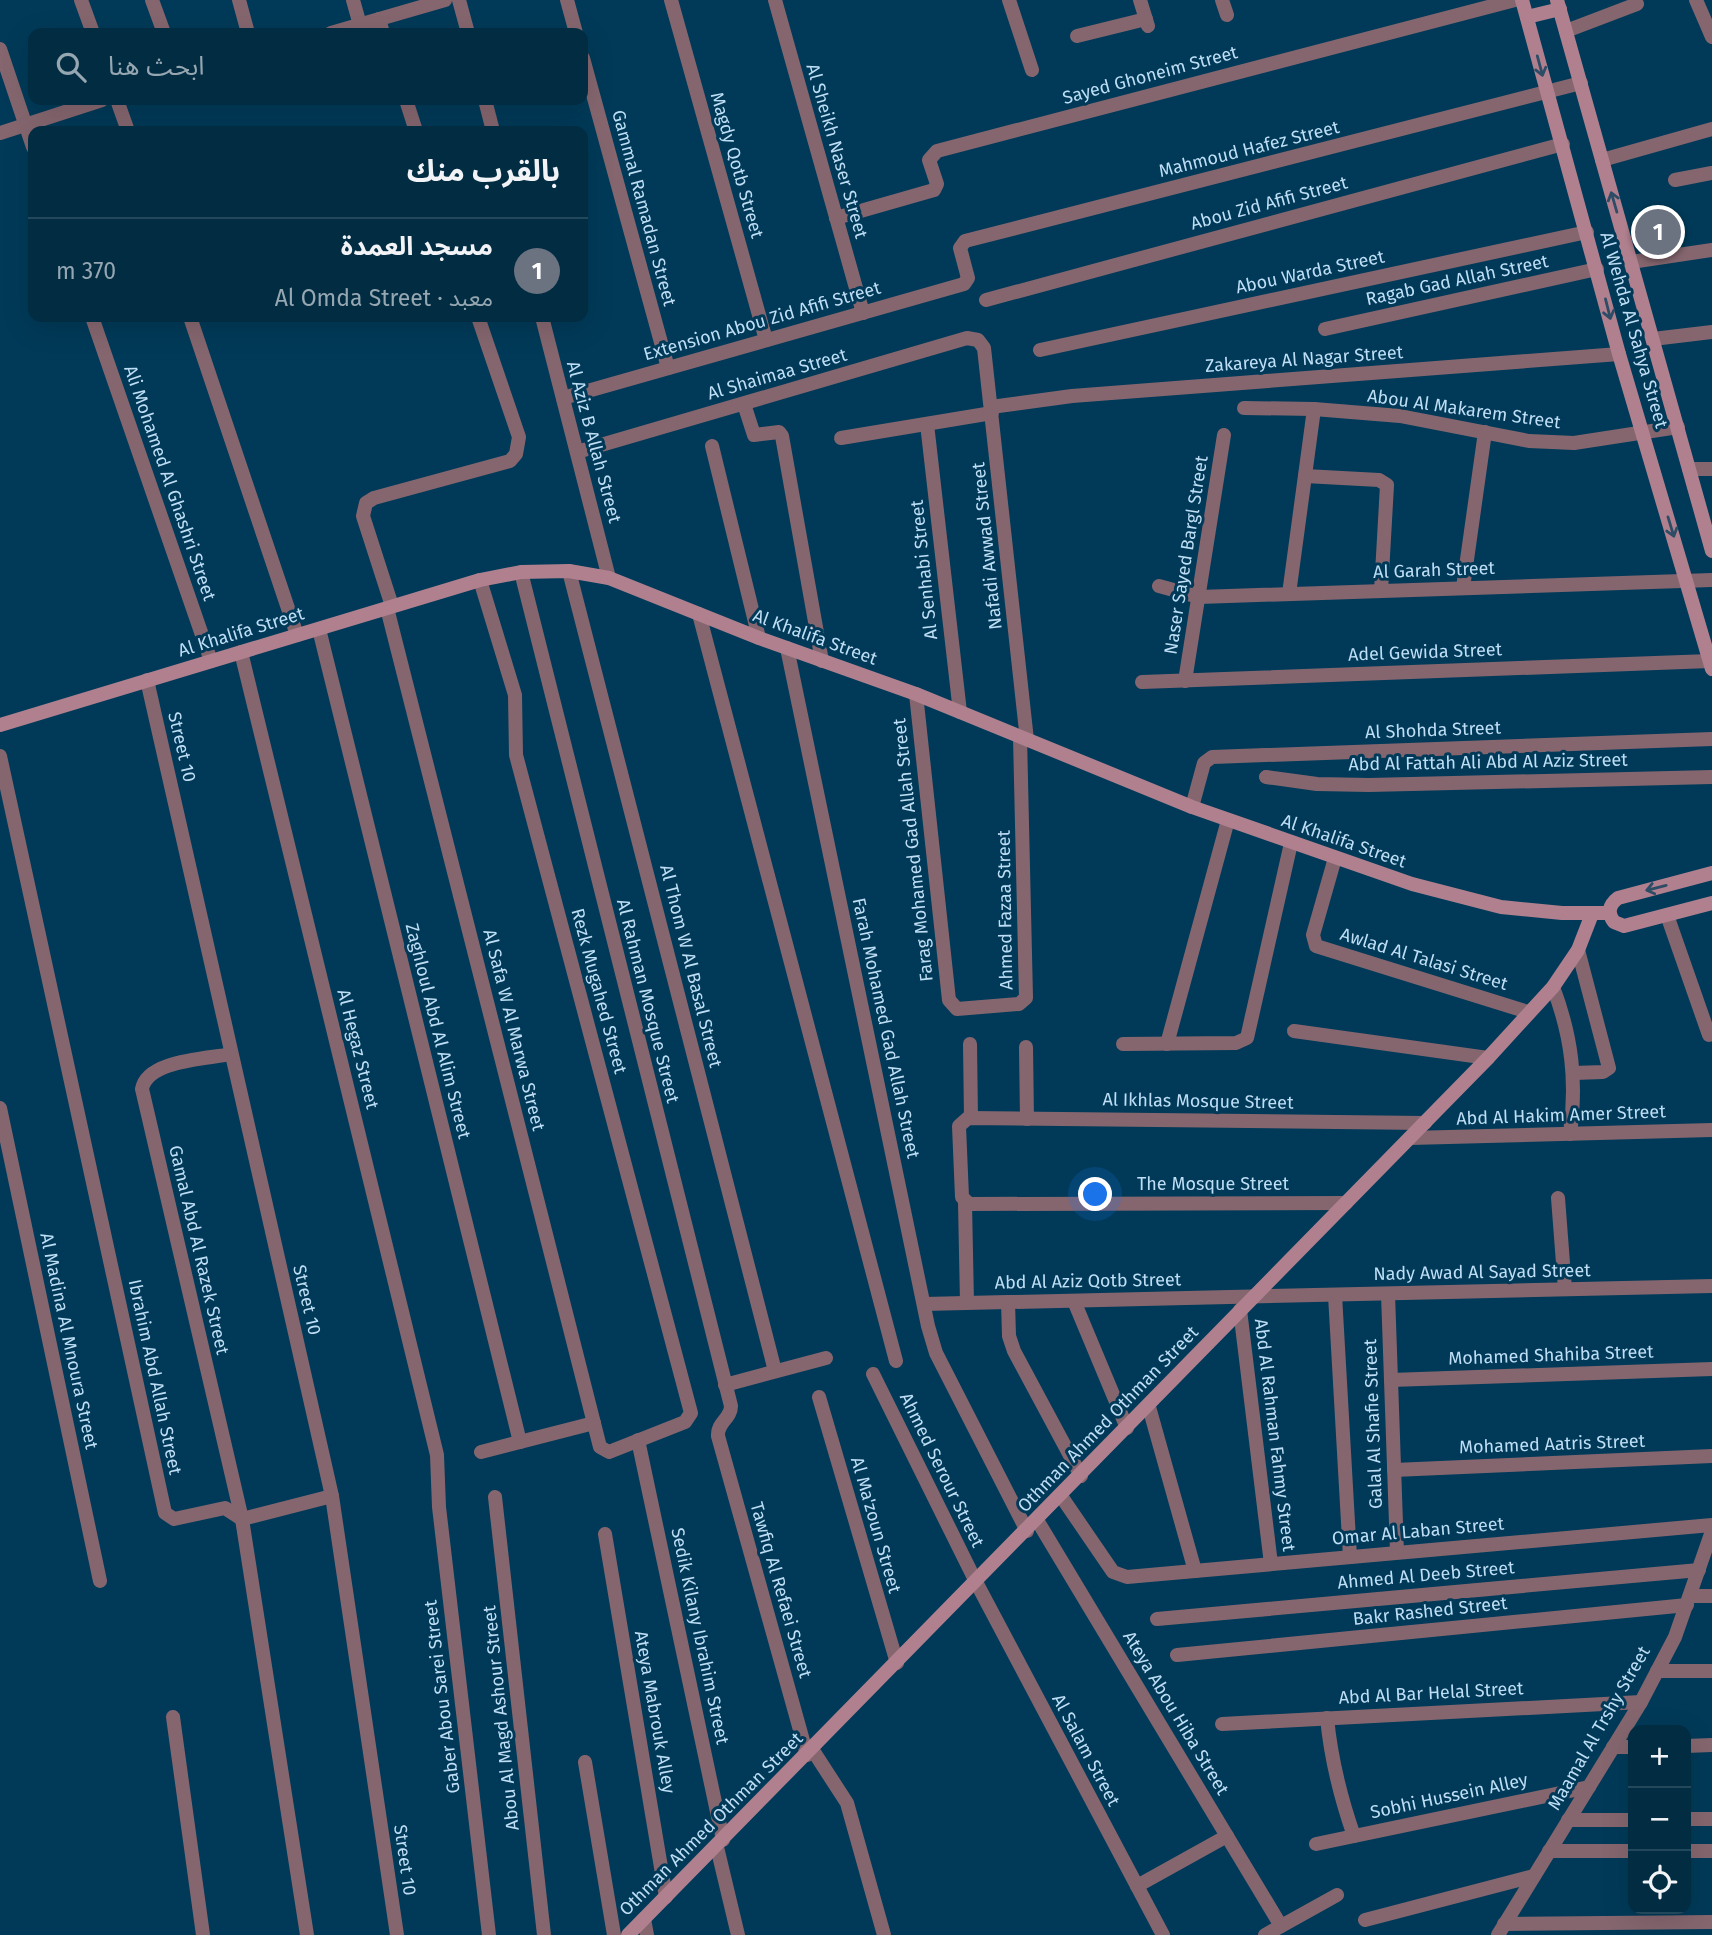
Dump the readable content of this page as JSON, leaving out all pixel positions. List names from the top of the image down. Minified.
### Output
{"streets":{"main road":["Al Wehda Al Sahya Street","Al Khalifa Street","Othman Ahmed Othman Street"],"street":["Sayed Ghoneim Street","Mahmoud Hafez Street","Al Sheikh Naser Street","Magdy Qotb Street","Abou Zid Afifi Street","Gammal Ramadan Street","Abou Warda Street","Ragab Gad Allah Street","Extension Abou Zid Afifi Street","Zakareya Al Nagar Street","Al Shaimaa Street","Abou Al Makarem Street","Al Aziz B Allah Street","Ali Mohamed Al Ghashri Street","Nafadi Awwad Street","Naser Sayed Bargl Street","Al Senhabi Street","Al Garah Street","Adel Gewida Street","Al Shohda Street","Street 10","Abd Al Fattah Ali Abd Al Aziz Street","Farag Mohamed Gad Allah Street","Ahmed Fazaa Street","Awlad Al Talasi Street","Al Thom W Al Basal Street","Rezk Mugahed Street","Al Rahman Mosque Street","Farah Mohamed Gad Allah Street","Al Safa W Al Marwa Street","Zaghloul Abd Al Alim Street","Al Hegaz Street","Al Ikhlas Mosque Street","Abd Al Hakim Amer Street","The Mosque Street","Gamal Abd Al Razek Street","Nady Awad Al Sayad Street","Abd Al Aziz Qotb Street","Al Madina Al Mnoura Street","Mohamed Shahiba Street","Ibrahim Abd Allah Street","Galal Al Shafie Street","Abd Al Rahman Fahmy Street","Mohamed Aatris Street","Ahmed Serour Street","Al Ma'zoun Street","Omar Al Laban Street","Ahmed Al Deeb Street","Tawfiq Al Refaei Street","Bakr Rashed Street","Sedik Kilany Ibrahim Street","Abd Al Bar Helal Street","Gaber Abou Sarei Street","Ateya Mabrouk Alley","Ateya Abou Hiba Street","Abou Al Magd Ashour Street","Maamal Al Trshy Street","Al Salam Street","Sobhi Hussein Alley"]},"crossings":[["Sayed Ghoneim Street","Al Sheikh Naser Street"],["Mahmoud Hafez Street","Extension Abou Zid Afifi Street"],["Mahmoud Hafez Street","Al Wehda Al Sahya Street"],["Al Sheikh Naser Street","Extension Abou Zid Afifi Street"],["Magdy Qotb Street","Extension Abou Zid Afifi Street"],["Abou Zid Afifi Street","Al Wehda Al Sahya Street"],["Gammal Ramadan Street","Extension Abou Zid Afifi Street"],["Abou Warda Street","Al Wehda Al Sahya Street"],["Ragab Gad Allah Street","Al Wehda Al Sahya Street"],["Extension Abou Zid Afifi Street","Al Aziz B Allah Street"],["Al Wehda Al Sahya Street","Zakareya Al Nagar Street"],["Al Wehda Al Sahya Street","Abou Al Makarem Street"],["Al Wehda Al Sahya Street","Al Garah Street"],["Al Wehda Al Sahya Street","Adel Gewida Street"],["Zakareya Al Nagar Street","Nafadi Awwad Street"],["Zakareya Al Nagar Street","Al Senhabi Street"],["Al Shaimaa Street","Al Aziz B Allah Street"],["Al Shaimaa Street","Nafadi Awwad Street"],["Al Aziz B Allah Street","Al Khalifa Street"],["Ali Mohamed Al Ghashri Street","Al Khalifa Street"],["Nafadi Awwad Street","Al Khalifa Street"],["Nafadi Awwad Street","Ahmed Fazaa Street"],["Naser Sayed Bargl Street","Al Garah Street"],["Naser Sayed Bargl Street","Adel Gewida Street"],["Al Senhabi Street","Al Khalifa Street"],["Al Khalifa Street","Al Shohda Street"],["Al Khalifa Street","Street 10"],["Al Khalifa Street","Farag Mohamed Gad Allah Street"],["Al Khalifa Street","Ahmed Fazaa Street"],["Al Khalifa Street","Awlad Al Talasi Street"],["Al Khalifa Street","Al Thom W Al Basal Street"],["Al Khalifa Street","Rezk Mugahed Street"],["Al Khalifa Street","Al Rahman Mosque Street"],["Al Khalifa Street","Farah Mohamed Gad Allah Street"],["Al Khalifa Street","Al Safa W Al Marwa Street"],["Al Khalifa Street","Zaghloul Abd Al Alim Street"],["Al Khalifa Street","Al Hegaz Street"],["Al Khalifa Street","Othman Ahmed Othman Street"],["Street 10","Gamal Abd Al Razek Street"],["Farag Mohamed Gad Allah Street","Ahmed Fazaa Street"],["Awlad Al Talasi Street","Othman Ahmed Othman Street"],["Rezk Mugahed Street","Al Safa W Al Marwa Street"],["Rezk Mugahed Street","Sedik Kilany Ibrahim Street"],["Al Rahman Mosque Street","Tawfiq Al Refaei Street"],["Farah Mohamed Gad Allah Street","Abd Al Aziz Qotb Street"],["Farah Mohamed Gad Allah Street","Othman Ahmed Othman Street"],["Al Safa W Al Marwa Street","Sedik Kilany Ibrahim Street"],["Al Hegaz Street","Gaber Abou Sarei Street"],["Al Ikhlas Mosque Street","Othman Ahmed Othman Street"],["Abd Al Hakim Amer Street","Othman Ahmed Othman Street"],["The Mosque Street","Othman Ahmed Othman Street"],["Gamal Abd Al Razek Street","Ibrahim Abd Allah Street"],["Nady Awad Al Sayad Street","Abd Al Aziz Qotb Street"],["Nady Awad Al Sayad Street","Othman Ahmed Othman Street"],["Nady Awad Al Sayad Street","Galal Al Shafie Street"],["Abd Al Aziz Qotb Street","Othman Ahmed Othman Street"],["Mohamed Shahiba Street","Galal Al Shafie Street"],["Othman Ahmed Othman Street","Abd Al Rahman Fahmy Street"],["Othman Ahmed Othman Street","Ahmed Serour Street"],["Othman Ahmed Othman Street","Al Ma'zoun Street"],["Othman Ahmed Othman Street","Omar Al Laban Street"],["Othman Ahmed Othman Street","Tawfiq Al Refaei Street"],["Othman Ahmed Othman Street","Sedik Kilany Ibrahim Street"],["Othman Ahmed Othman Street","Ateya Mabrouk Alley"],["Othman Ahmed Othman Street","Ateya Abou Hiba Street"],["Othman Ahmed Othman Street","Al Salam Street"],["Galal Al Shafie Street","Mohamed Aatris Street"],["Galal Al Shafie Street","Omar Al Laban Street"],["Abd Al Rahman Fahmy Street","Omar Al Laban Street"],["Ahmed Serour Street","Al Salam Street"],["Ahmed Al Deeb Street","Maamal Al Trshy Street"],["Bakr Rashed Street","Maamal Al Trshy Street"],["Abd Al Bar Helal Street","Maamal Al Trshy Street"],["Maamal Al Trshy Street","Sobhi Hussein Alley"]],"page":{"search":"ابحث هنا","heading":"بالقرب منك","pins":"1","list":[{"mark":"1","name":"مسجد العمدة","note":"معبد · Al Omda Street","value":"370 m"}],"map_buttons":["+","−"]}}
